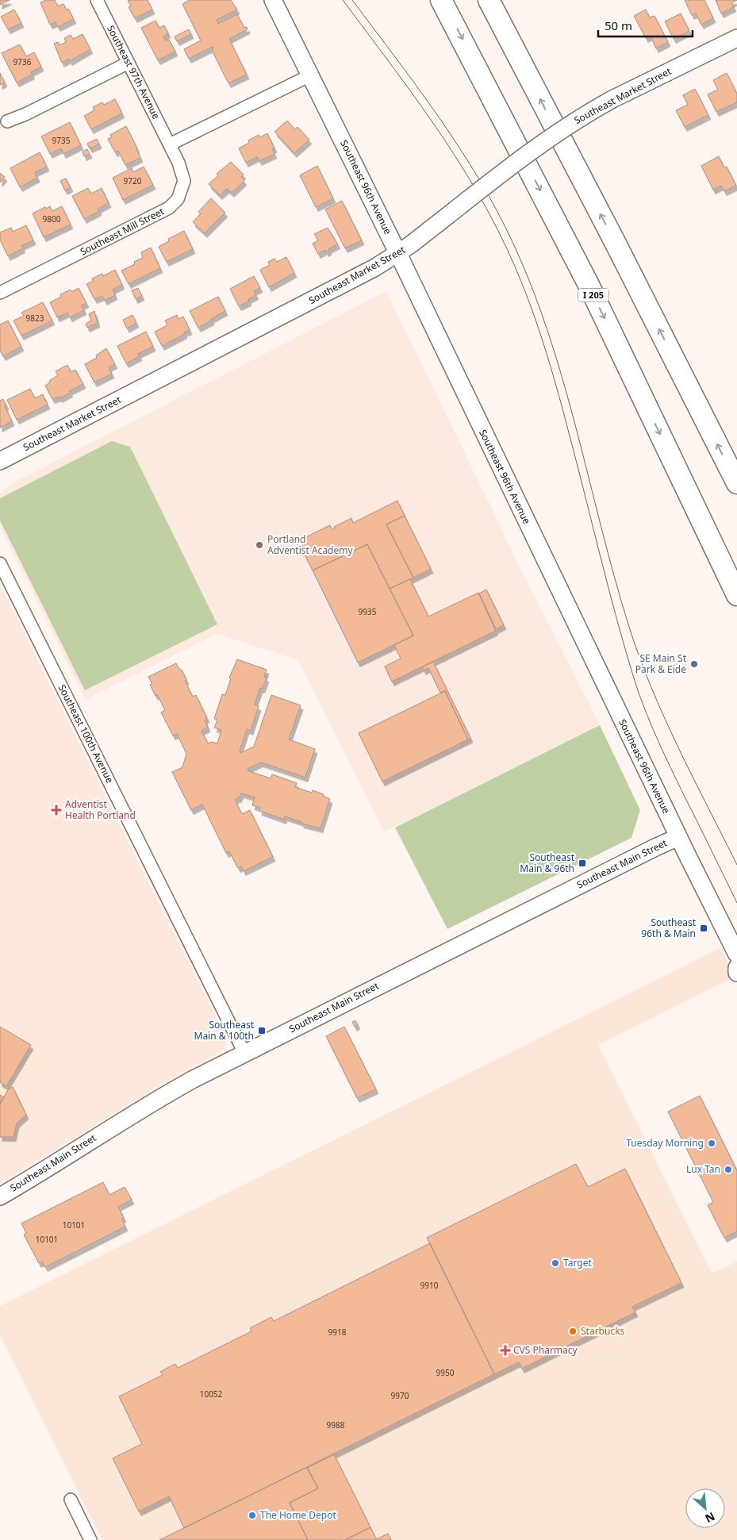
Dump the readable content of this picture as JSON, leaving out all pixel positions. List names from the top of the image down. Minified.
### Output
{"streets":{"highway":["I 205"],"street":["Southeast 97th Avenue","Southeast Market Street","Southeast 96th Avenue","Southeast Mill Street","Southeast 100th Avenue","Southeast Main Street"]},"crossings":[["Southeast 97th Avenue","Southeast Mill Street"],["Southeast Market Street","Southeast 96th Avenue"],["Southeast 96th Avenue","Southeast Main Street"],["Southeast 100th Avenue","Southeast Main Street"]],"places":{"other":["Portland Adventist Academy","SE Main St Park & Eide","Tuesday Morning","Lux Tan","Target","Starbucks","The Home Depot"],"health":["Adventist Health Portland","CVS Pharmacy"],"transit":["Southeast Main & 96th","Southeast 96th & Main","Southeast Main & 100th"]},"house_numbers":["9736","9735","9720","9800","9823","9935","10101","10101","9910","9918","9950","10052","9970","9988"],"scale_bar":"50 m","north":"bottom right"}
